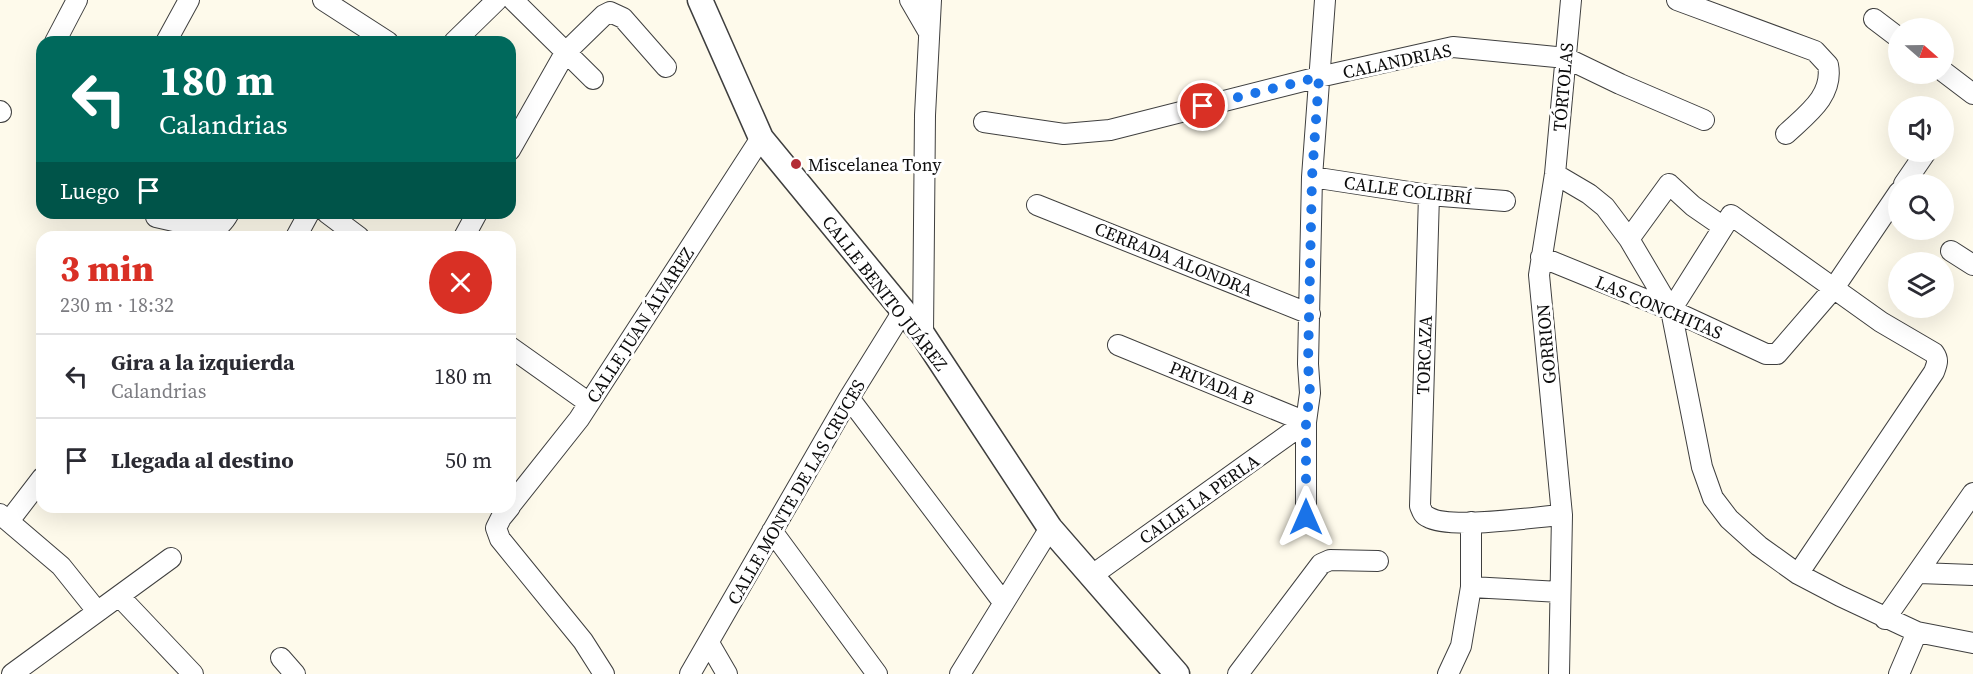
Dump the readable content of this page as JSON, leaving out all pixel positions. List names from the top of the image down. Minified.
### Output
{"streets":{"street":["CALANDRIAS","TÓRTOLAS","CALLE COLIBRÍ","CERRADA ALONDRA","CALLE BENITO JUÁREZ","LAS CONCHITAS","CALLE JUAN ÁLVAREZ","GORRION","TORCAZA","PRIVADA B","CALLE MONTE DE LAS CRUCES","CALLE LA PERLA"]},"crossings":[["CALANDRIAS","TÓRTOLAS"],["TÓRTOLAS","GORRION"],["CALLE COLIBRÍ","TORCAZA"],["CALLE BENITO JUÁREZ","CALLE JUAN ÁLVAREZ"],["CALLE BENITO JUÁREZ","CALLE MONTE DE LAS CRUCES"],["CALLE BENITO JUÁREZ","CALLE LA PERLA"],["LAS CONCHITAS","GORRION"],["PRIVADA B","CALLE LA PERLA"]],"places":["Miscelanea Tony"],"north":"right","page":{"turn":["180 m","Calandrias"],"then":"Luego","heading":["3 min","230 m · 18:32"],"list":[{"name":"Gira a la izquierda","note":"Calandrias","value":"180 m"},{"name":"Llegada al destino","value":"50 m"}]}}
